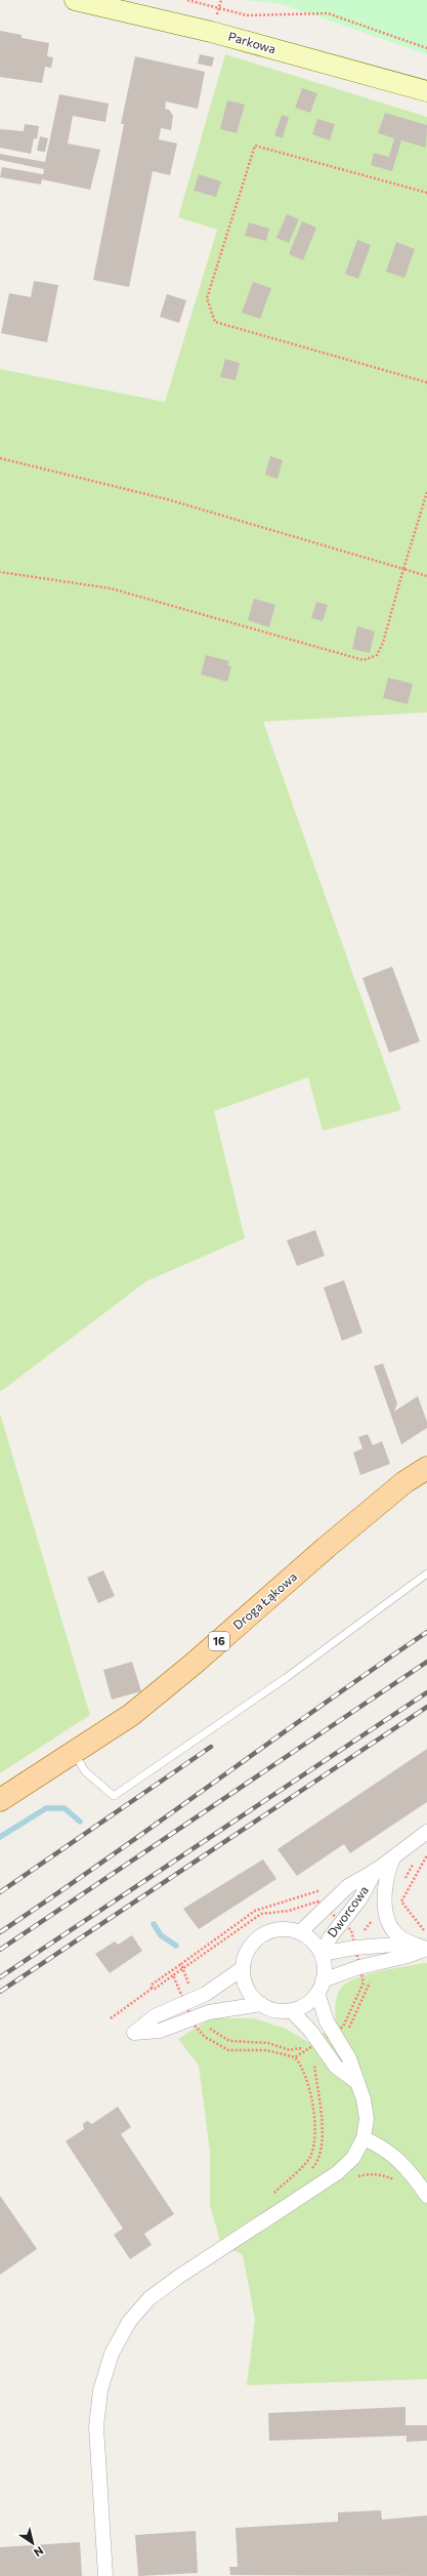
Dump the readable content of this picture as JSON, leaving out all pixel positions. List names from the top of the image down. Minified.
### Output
{"streets":{"main road":["Droga Łąkowa","16"],"street":["Parkowa","Dworcowa"]},"north":"bottom right"}
